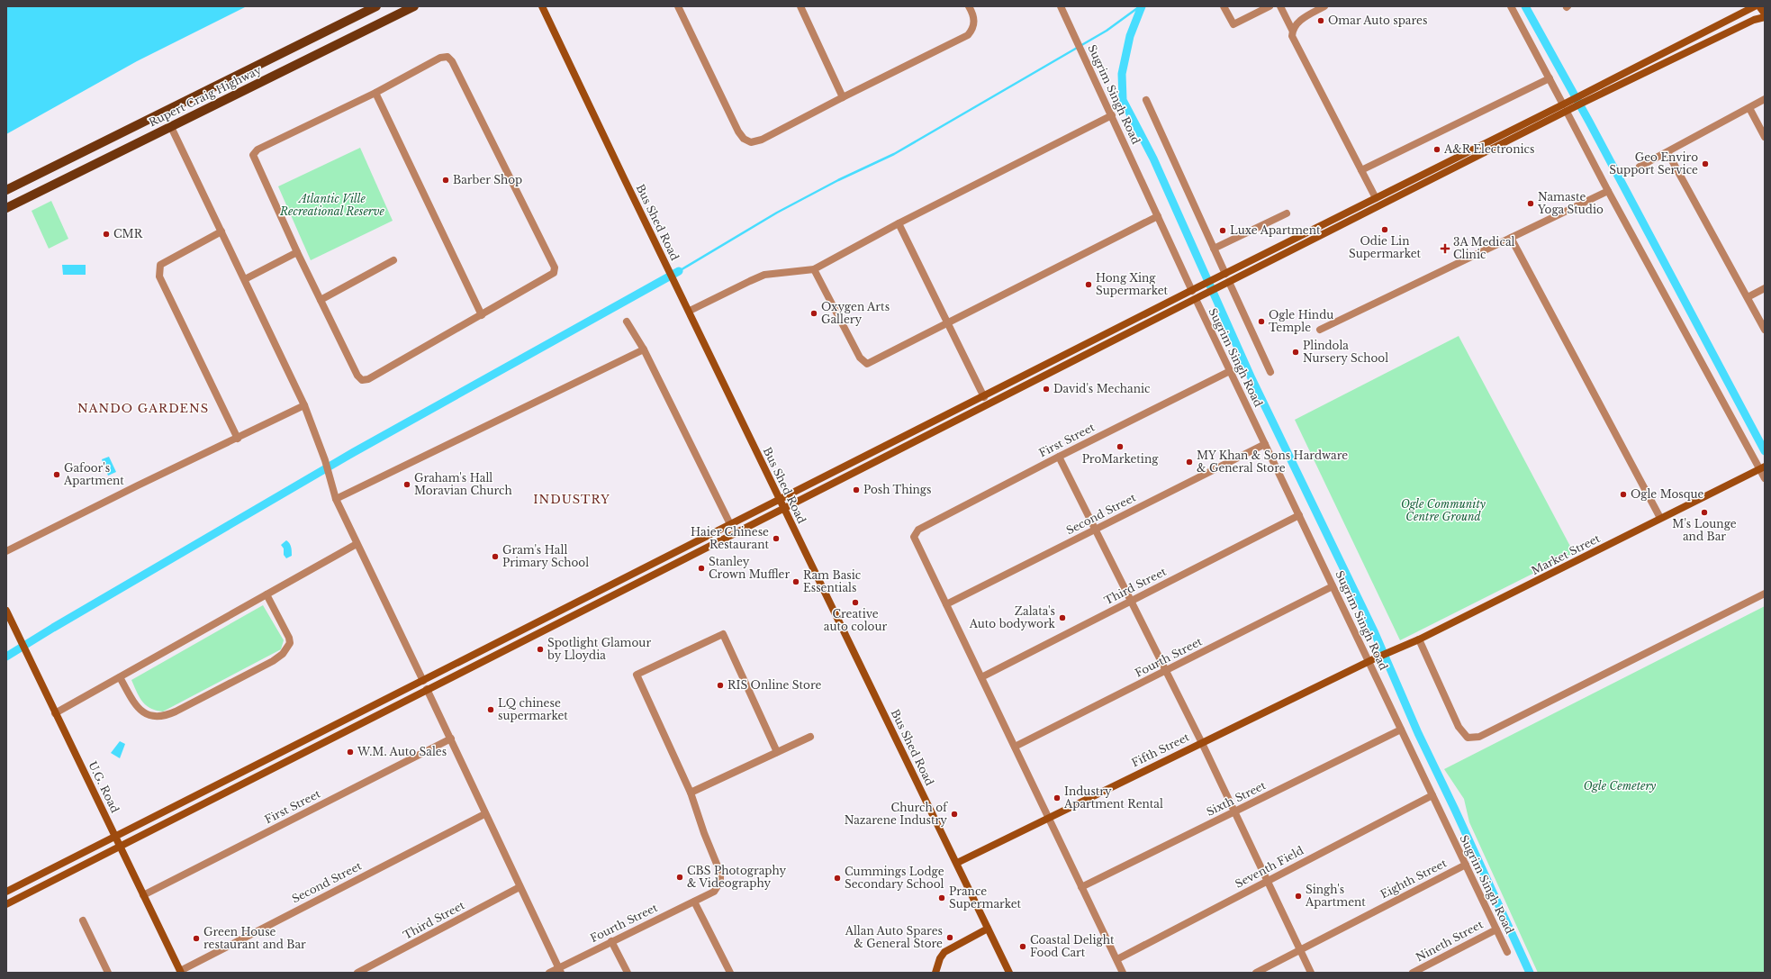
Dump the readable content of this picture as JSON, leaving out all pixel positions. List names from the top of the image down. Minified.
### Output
{"streets":{"main road":["Rupert Craig Highway","Bus Shed Road","Market Street","Fifth Street","U.G. Road"],"street":["Sugrim Singh Road","First Street","Second Street","Third Street","Fourth Street","Sixth Street","Seventh Field","Eighth Street","Nineth Street"]},"crossings":[["Sugrim Singh Road","First Street"],["Sugrim Singh Road","Second Street"],["Sugrim Singh Road","Market Street"],["Sugrim Singh Road","Third Street"],["Sugrim Singh Road","Fourth Street"],["Sugrim Singh Road","Fifth Street"],["Sugrim Singh Road","Sixth Street"],["Sugrim Singh Road","Seventh Field"],["Sugrim Singh Road","Eighth Street"],["Sugrim Singh Road","Nineth Street"],["Bus Shed Road","Fifth Street"],["First Street","Second Street"],["First Street","U.G. Road"],["Second Street","U.G. Road"],["Market Street","Fifth Street"]],"districts":["NANDO GARDENS","INDUSTRY"],"parks":["Atlantic Ville Recreational Reserve","Ogle Community Centre Ground","Ogle Cemetery"],"places":{"other":["Omar Auto spares","A&R Electronics","Geo Enviro Support Service","Barber Shop","Namaste Yoga Studio","Odie Lin Supermarket","Luxe Apartment","CMR","Hong Xing Supermarket","Oxygen Arts Gallery","Ogle Hindu Temple","Plindola Nursery School","David's Mechanic","ProMarketing","MY Khan & Sons Hardware & General Store","Gafoor's Apartment","Graham's Hall Moravian Church","Posh Things","Ogle Mosque","M's Lounge and Bar","Haier Chinese Restaurant","Gram's Hall Primary School","Stanley Crown Muffler","Ram Basic Essentials","Creative auto colour","Zalata's Auto bodywork","Spotlight Glamour by Lloydia","RIS Online Store","LQ chinese supermarket","W.M. Auto Sales","Industry Apartment Rental","Church of Nazarene Industry","CBS Photography & Videography","Cummings Lodge Secondary School","Singh's Apartment","Prance Supermarket","Allan Auto Spares & General Store","Green House restaurant and Bar","Coastal Delight Food Cart"],"health":["3A Medical Clinic"]}}
